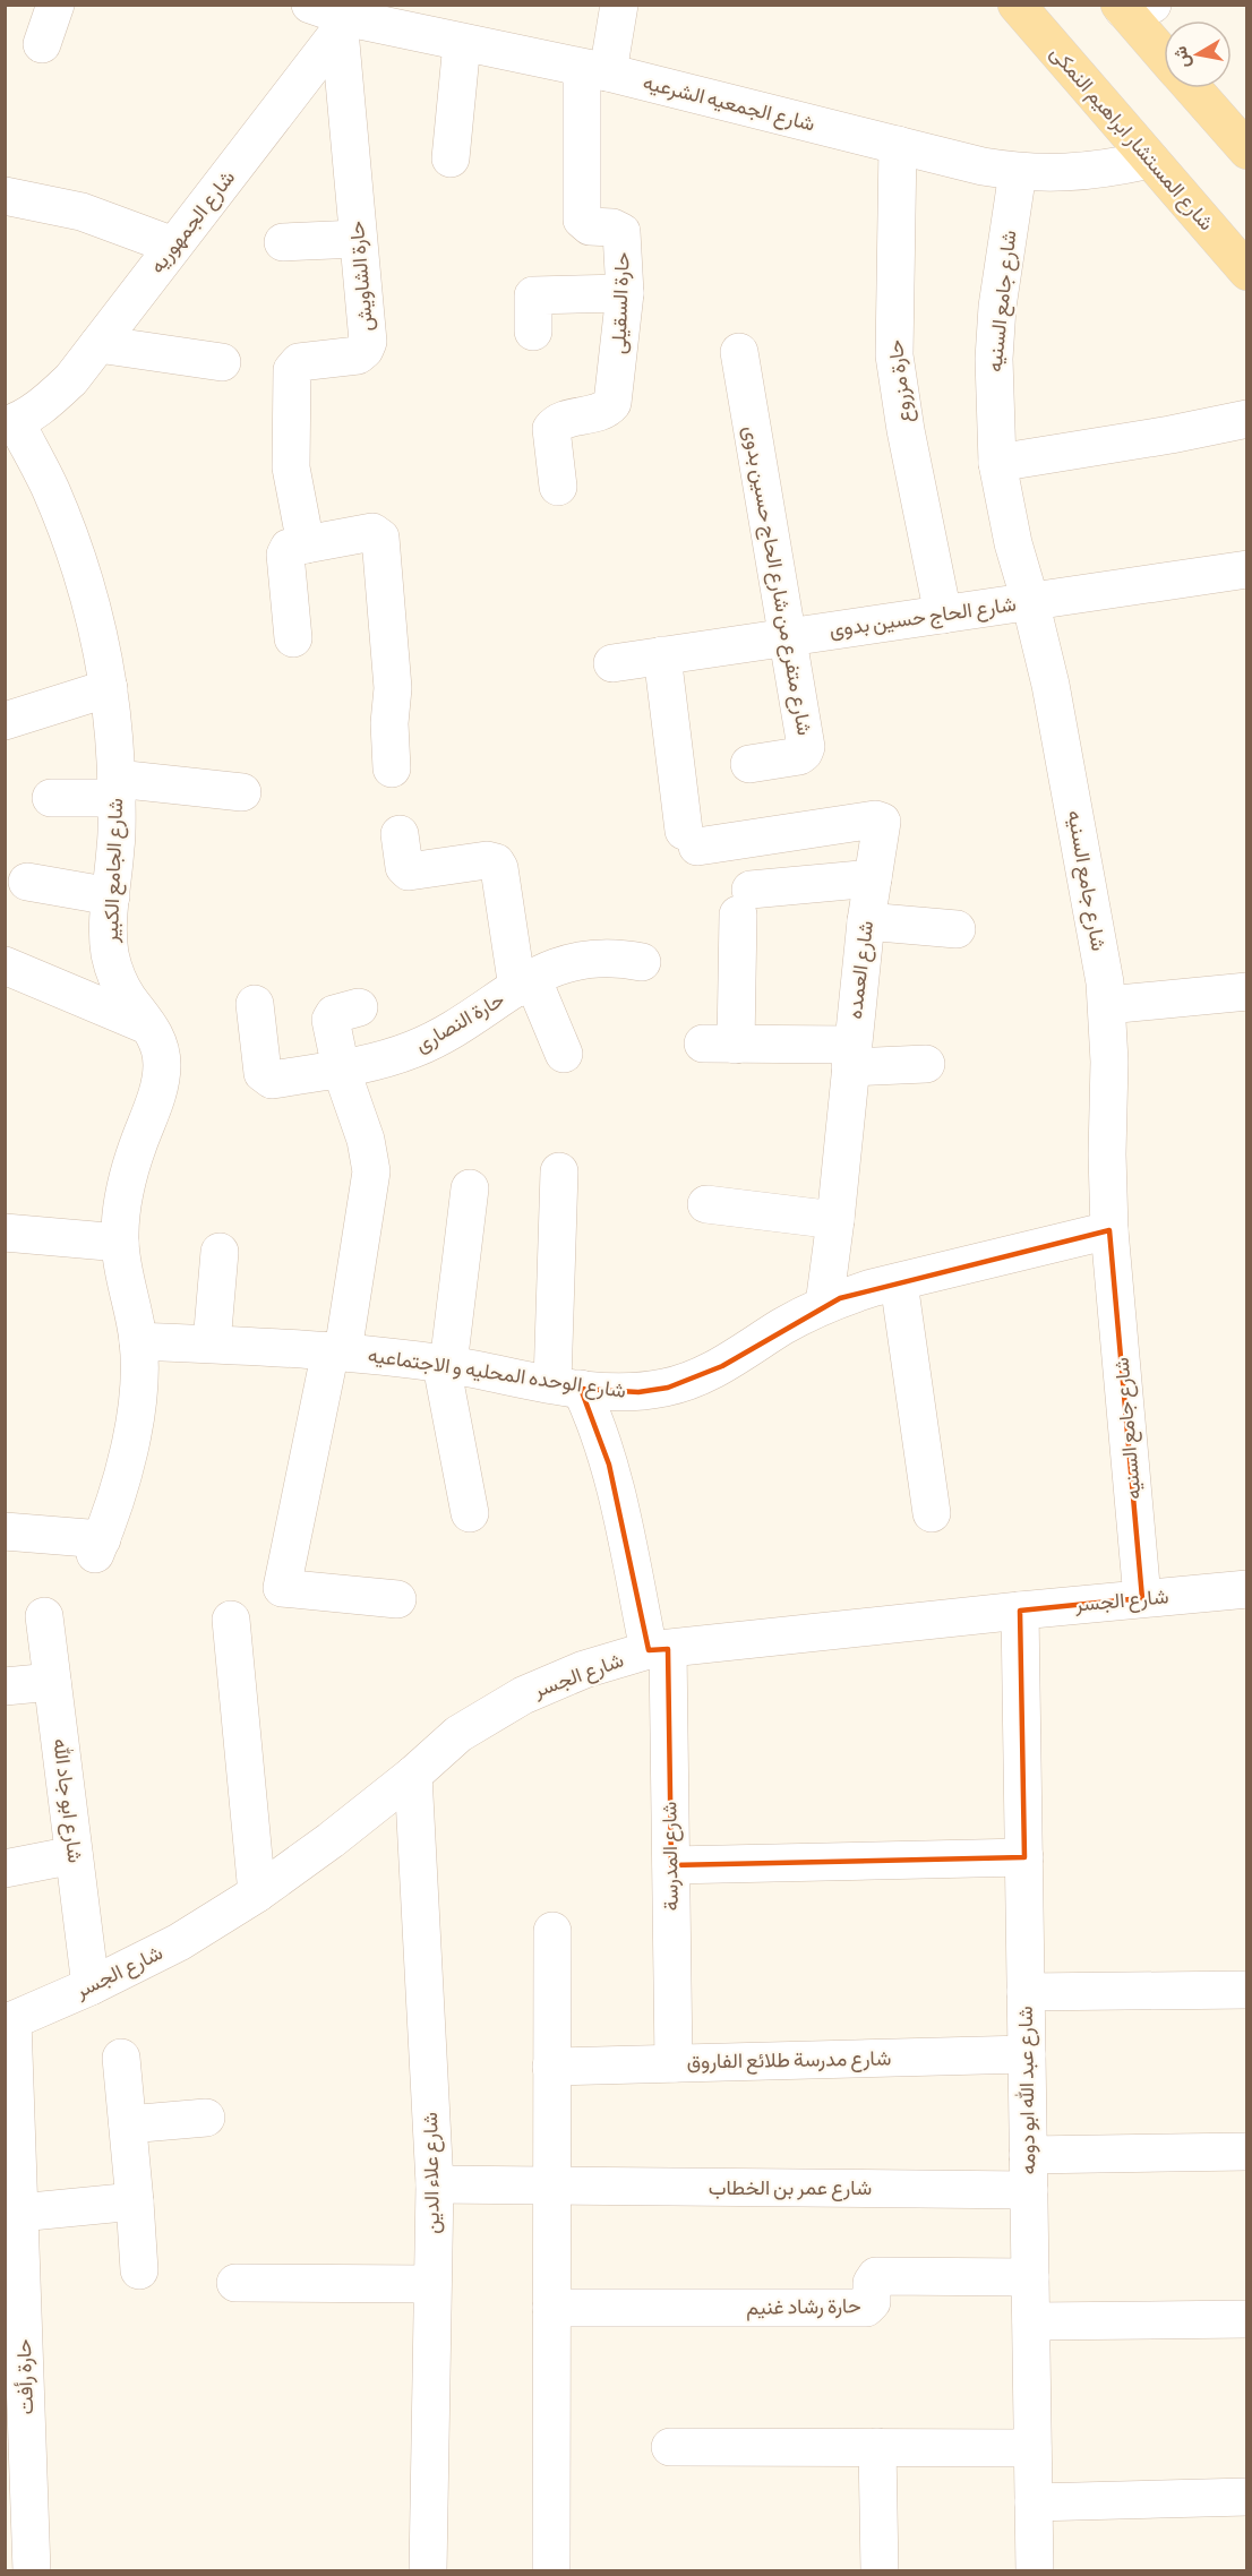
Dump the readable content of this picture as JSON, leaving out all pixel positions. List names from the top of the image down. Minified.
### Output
{"streets":{"main road":["شارع المستشار ابراهيم النمكى"],"street":["شارع الجمعيه الشرعيه","شارع الجمهوريه","حارة الشاويش","شارع جامع السنيه","حارة السقيلى","حارة مزروع","شارع متفرع من شارع الحاج حسين بدوى","شارع الحاج حسين بدوى","شارع الجامع الكبير","شارع العمده","حارة النصارى","شارع الوحده المحليه و الاجتماعيه","شارع الجسر","شارع ابو جاد الله","شارع المدرسة","شارع مدرسة طلائع الفاروق","شارع عبد الله ابو دومه","شارع علاء الدين","شارع عمر بن الخطاب","حارة رشاد غنيم","حارة رأفت"]},"crossings":[["شارع الجمعيه الشرعيه","شارع المستشار ابراهيم النمكى"],["شارع الجمعيه الشرعيه","شارع الجمهوريه"],["شارع الجمعيه الشرعيه","حارة الشاويش"],["شارع الجمعيه الشرعيه","شارع جامع السنيه"],["شارع الجمعيه الشرعيه","حارة السقيلى"],["شارع الجمعيه الشرعيه","حارة مزروع"],["شارع الجمهوريه","حارة الشاويش"],["شارع الجمهوريه","شارع الجامع الكبير"],["شارع جامع السنيه","شارع الحاج حسين بدوى"],["شارع جامع السنيه","شارع الوحده المحليه و الاجتماعيه"],["شارع جامع السنيه","شارع الجسر"],["حارة مزروع","شارع الحاج حسين بدوى"],["شارع متفرع من شارع الحاج حسين بدوى","شارع الحاج حسين بدوى"],["شارع الحاج حسين بدوى","شارع العمده"],["شارع الجامع الكبير","شارع الوحده المحليه و الاجتماعيه"],["شارع العمده","شارع الوحده المحليه و الاجتماعيه"],["شارع الوحده المحليه و الاجتماعيه","شارع المدرسة"],["شارع الجسر","شارع ابو جاد الله"],["شارع الجسر","شارع المدرسة"],["شارع الجسر","شارع عبد الله ابو دومه"],["شارع الجسر","شارع علاء الدين"],["شارع الجسر","حارة رأفت"],["شارع المدرسة","شارع مدرسة طلائع الفاروق"],["شارع مدرسة طلائع الفاروق","شارع عبد الله ابو دومه"],["شارع عبد الله ابو دومه","شارع عمر بن الخطاب"],["شارع عبد الله ابو دومه","حارة رشاد غنيم"],["شارع علاء الدين","شارع عمر بن الخطاب"]],"north":"left"}
